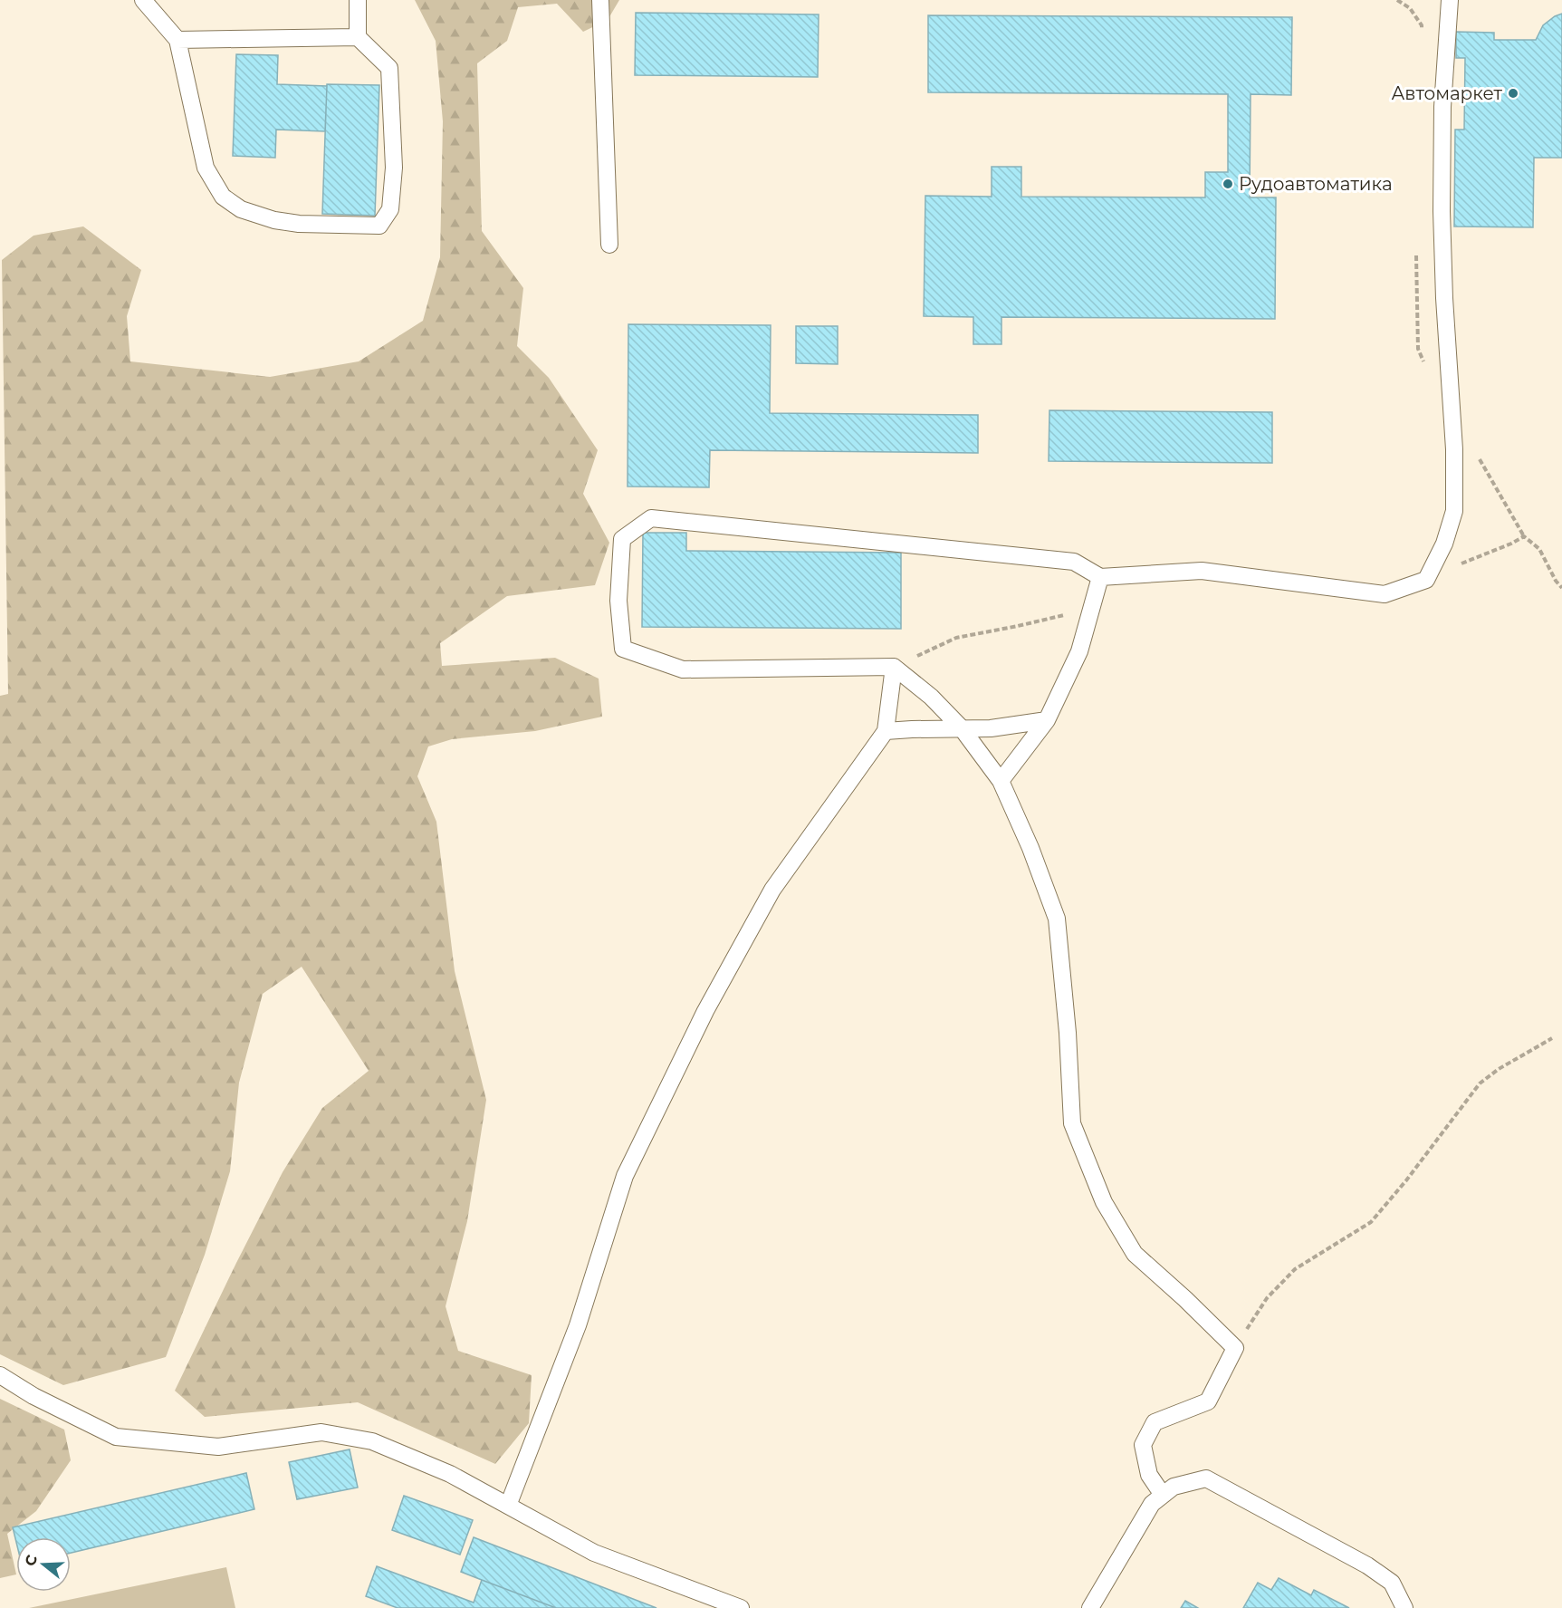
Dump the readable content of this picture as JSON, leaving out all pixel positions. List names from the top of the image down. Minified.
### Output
{"places":["Автомаркет","Рудоавтоматика"],"north":"left"}
